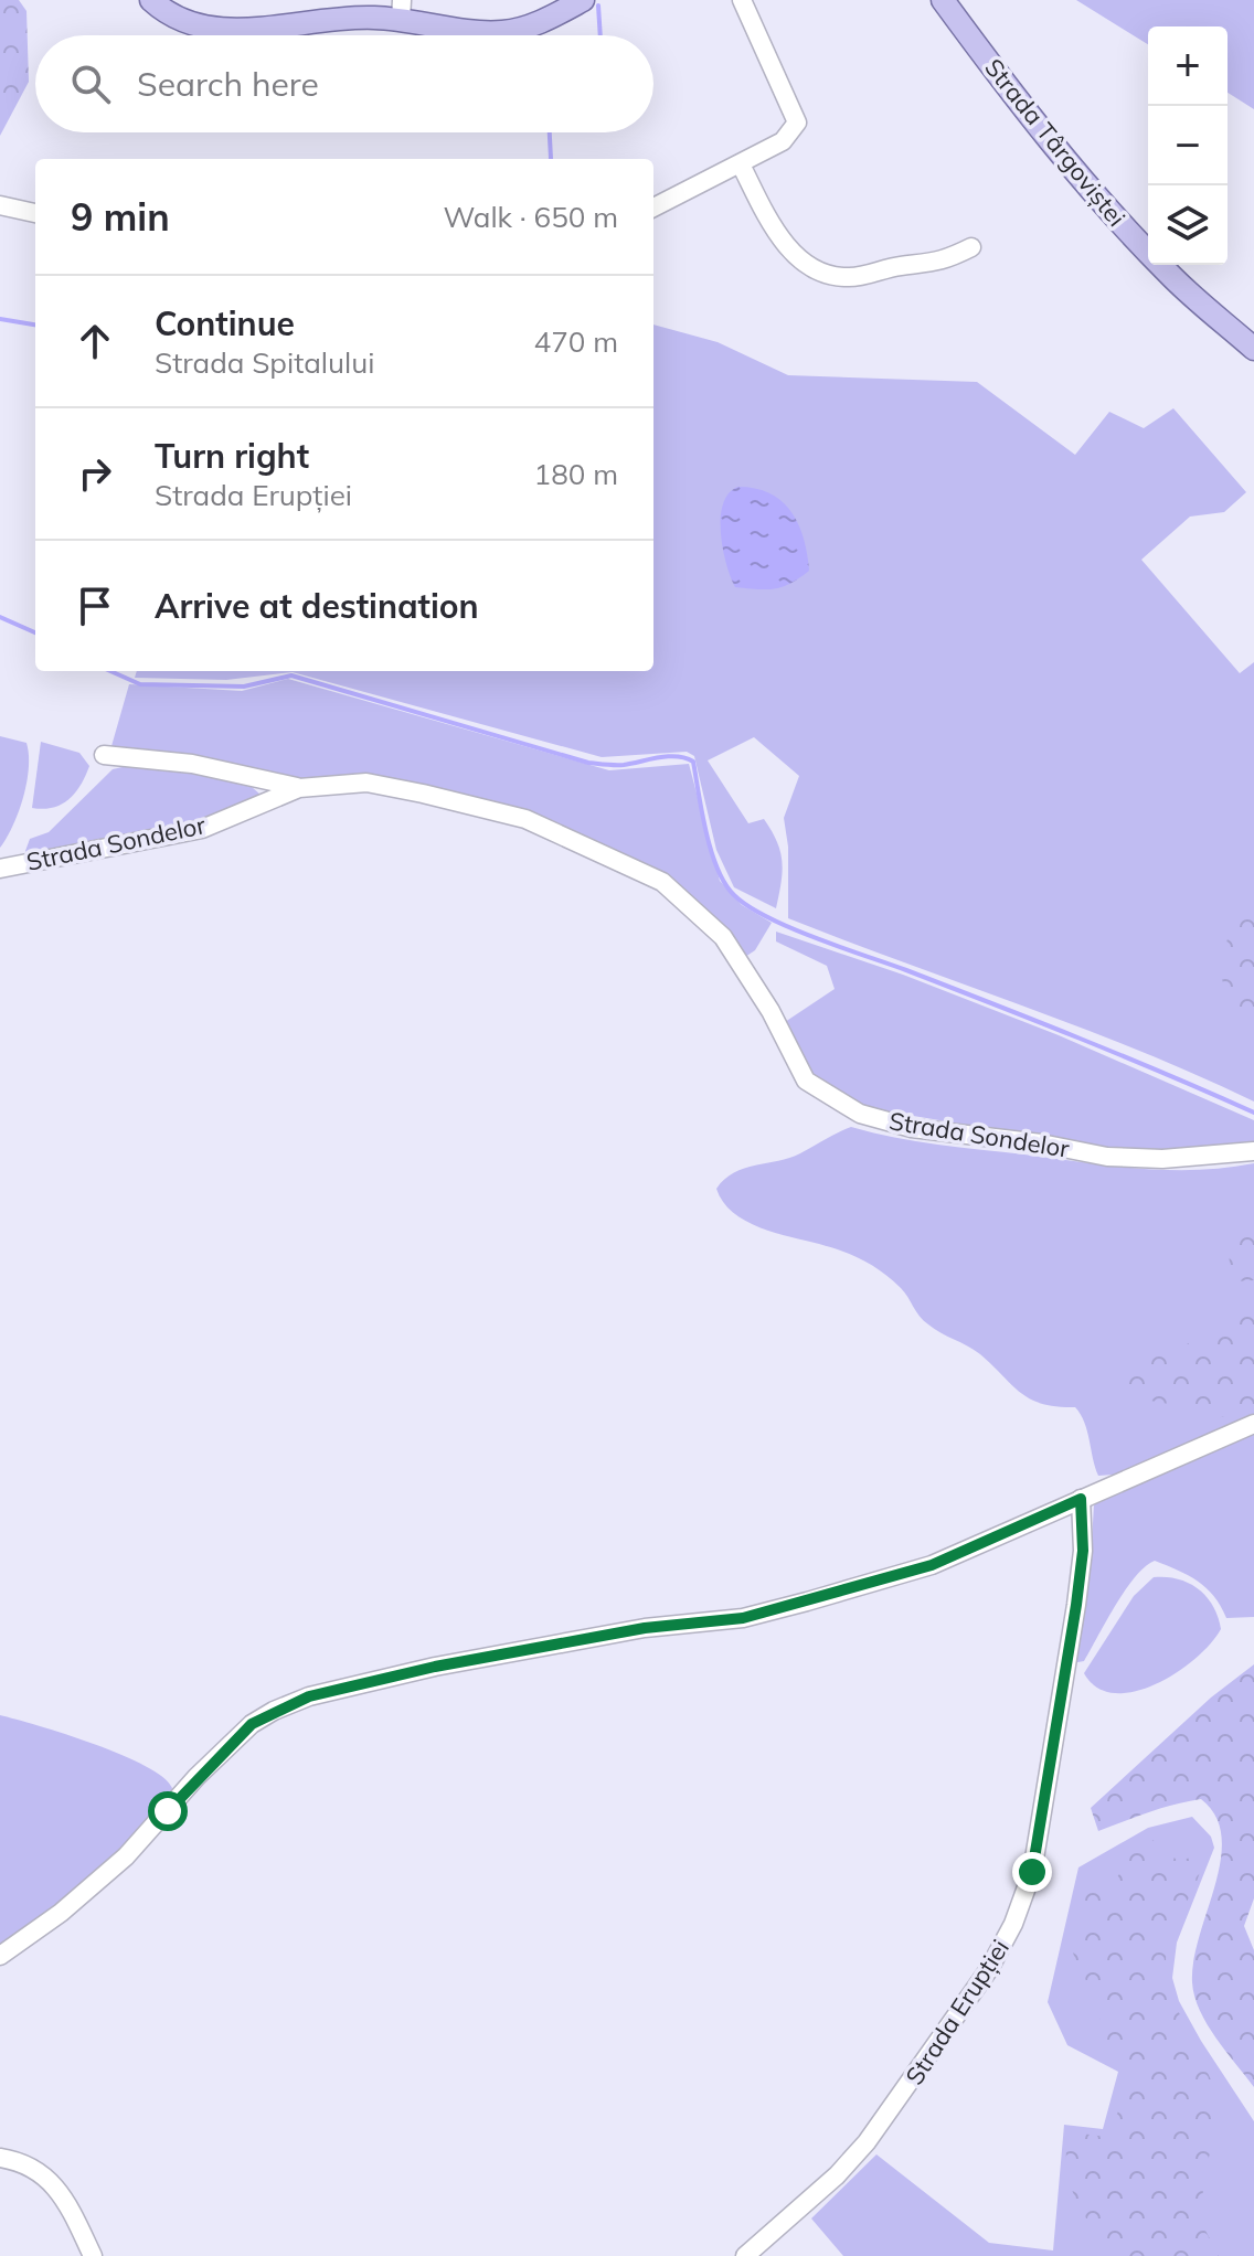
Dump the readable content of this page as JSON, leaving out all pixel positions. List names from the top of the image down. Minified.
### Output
{"streets":{"main road":["Strada Târgoviștei"],"street":["Strada Sondelor","Strada Erupției"]},"page":{"map_buttons":["+","−"],"search":"Search here","heading":["9 min","Walk · 650 m"],"list":[["Continue","Strada Spitalului","470 m"],["Turn right","Strada Erupției","180 m"],"Arrive at destination"]}}
